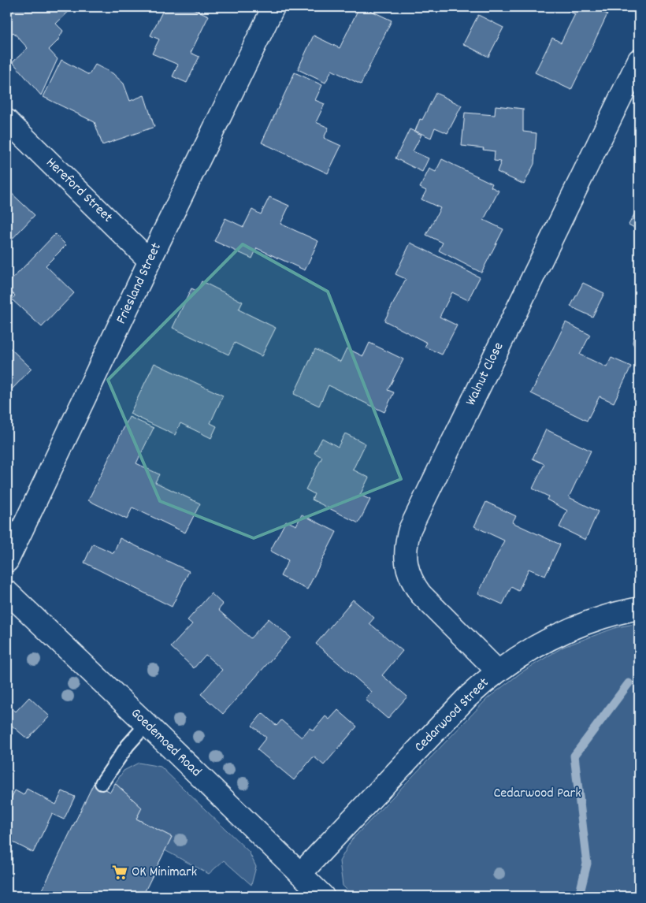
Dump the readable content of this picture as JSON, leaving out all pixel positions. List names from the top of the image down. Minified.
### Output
{"streets":{"street":["Hereford Street","Friesland Street","Walnut Close","Cedarwood Street","Goedemoed Road"]},"crossings":[["Hereford Street","Friesland Street"],["Walnut Close","Cedarwood Street"],["Cedarwood Street","Goedemoed Road"]],"parks":["Cedarwood Park"],"places":{"supermarket":["OK Minimark"]}}
